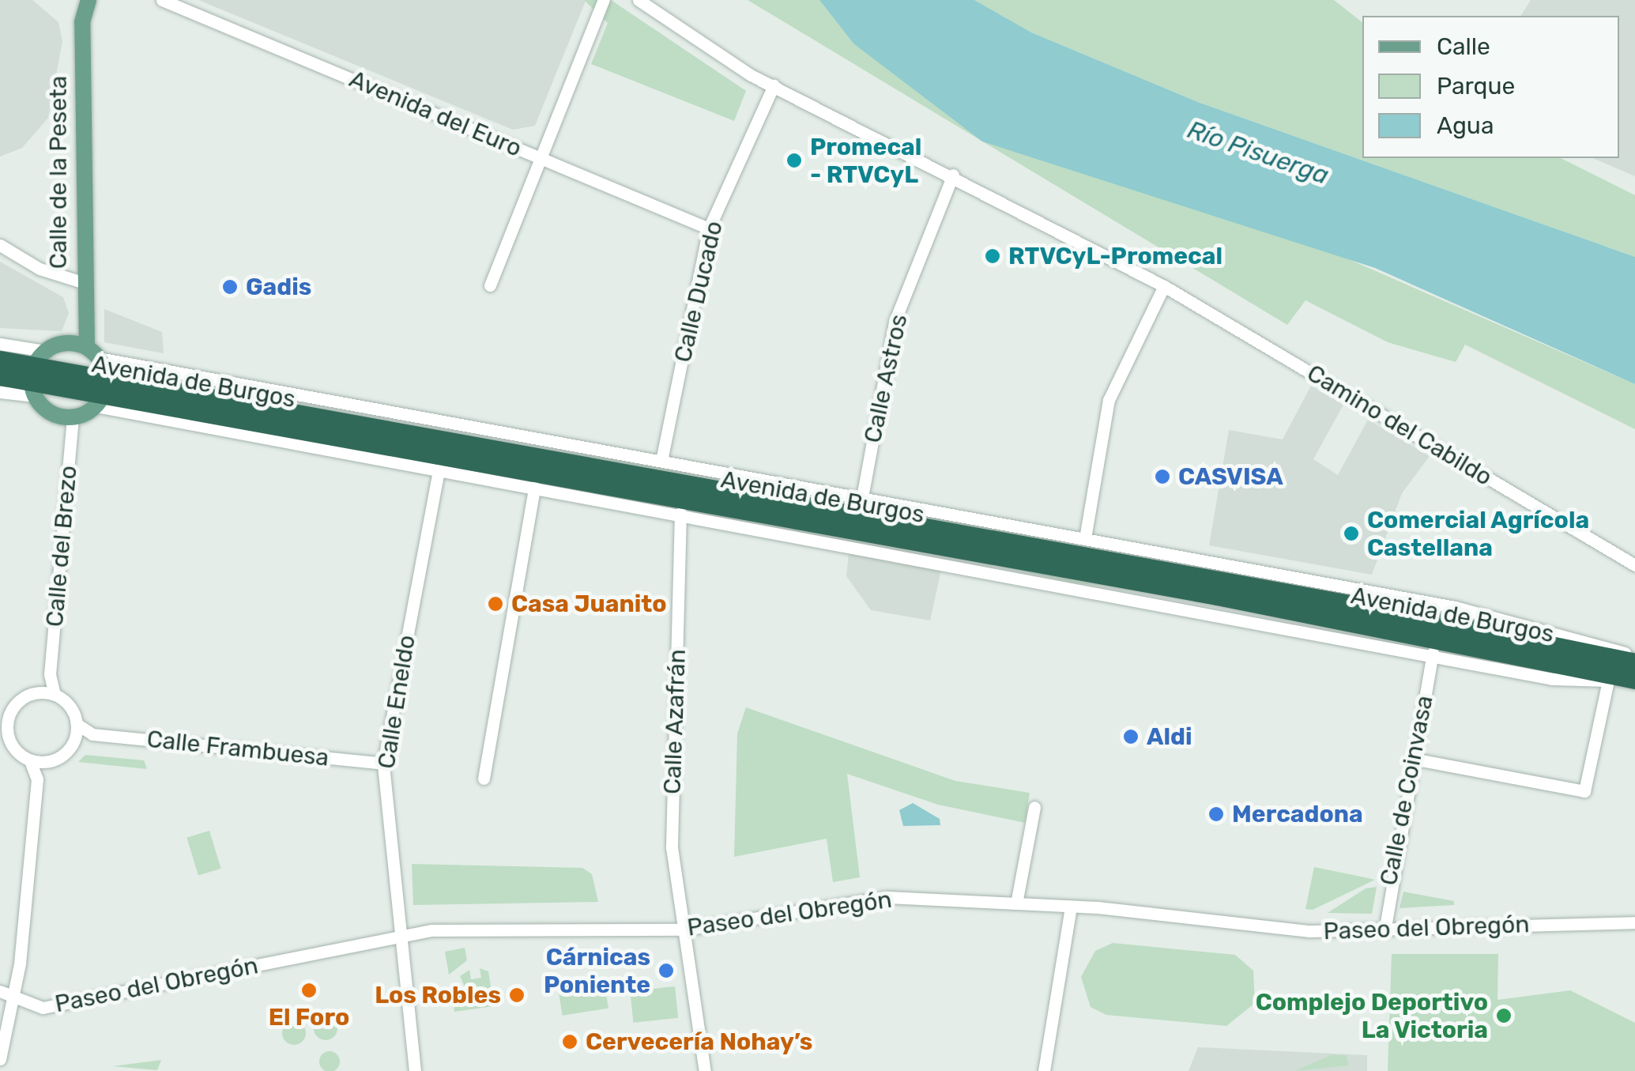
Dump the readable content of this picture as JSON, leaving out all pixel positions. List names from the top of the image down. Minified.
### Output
{"streets":{"highway":["Avenida de Burgos"],"main road":["Calle de la Peseta"],"street":["Avenida del Euro","Calle Ducado","Calle Astros","Camino del Cabildo","Calle del Brezo","Calle Eneldo","Calle Azafrán","Calle Frambuesa","Calle de Coinvasa","Paseo del Obregón"]},"crossings":[["Avenida del Euro","Calle Ducado"],["Calle de la Peseta","Avenida de Burgos"],["Calle Ducado","Avenida de Burgos"],["Calle Ducado","Camino del Cabildo"],["Calle Astros","Avenida de Burgos"],["Calle Astros","Camino del Cabildo"],["Avenida de Burgos","Calle Eneldo"],["Avenida de Burgos","Calle Azafrán"],["Avenida de Burgos","Calle de Coinvasa"],["Calle del Brezo","Calle Frambuesa"],["Calle Eneldo","Calle Frambuesa"],["Calle Eneldo","Paseo del Obregón"],["Calle Azafrán","Paseo del Obregón"],["Calle de Coinvasa","Paseo del Obregón"]],"water":["Río Pisuerga"],"places":["Promecal - RTVCyL","RTVCyL-Promecal","Gadis","CASVISA","Comercial Agrícola Castellana","Casa Juanito","Aldi","Mercadona","Cárnicas Poniente","El Foro","Los Robles","Complejo Deportivo La Victoria","Cervecería Nohay’s"],"legend":["Calle","Parque","Agua"]}
